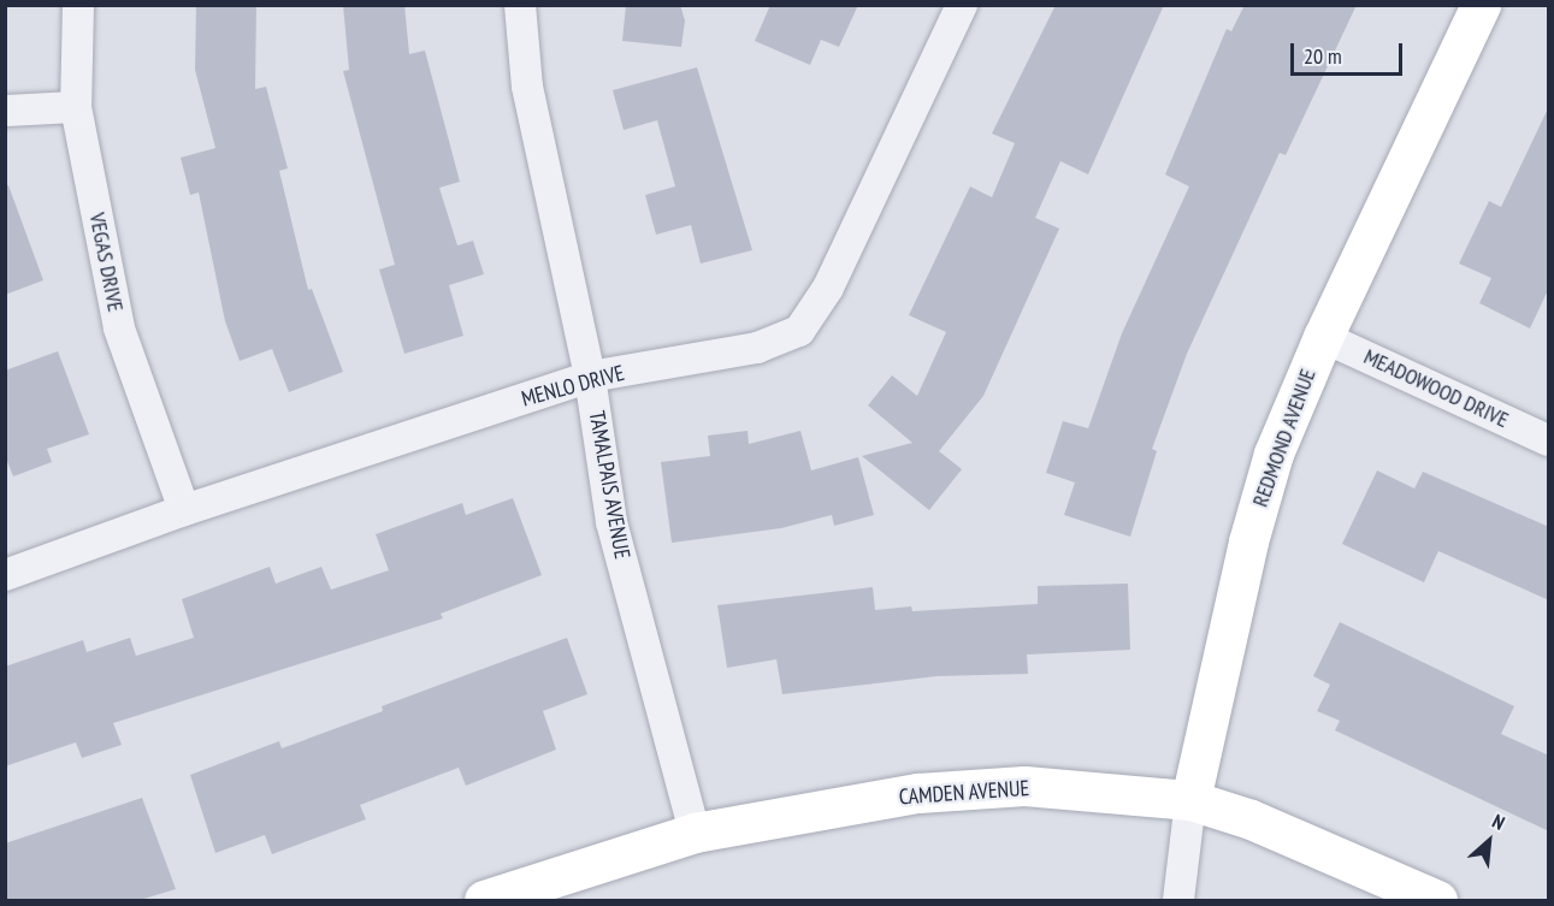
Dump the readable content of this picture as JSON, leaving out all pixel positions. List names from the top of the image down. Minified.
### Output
{"streets":{"street":["VEGAS DRIVE","MENLO DRIVE","MEADOWOOD DRIVE","REDMOND AVENUE","TAMALPAIS AVENUE","CAMDEN AVENUE"]},"crossings":[["VEGAS DRIVE","MENLO DRIVE"],["MENLO DRIVE","TAMALPAIS AVENUE"],["MEADOWOOD DRIVE","REDMOND AVENUE"],["REDMOND AVENUE","CAMDEN AVENUE"],["TAMALPAIS AVENUE","CAMDEN AVENUE"]],"scale_bar":"20 m","north":"top right"}
